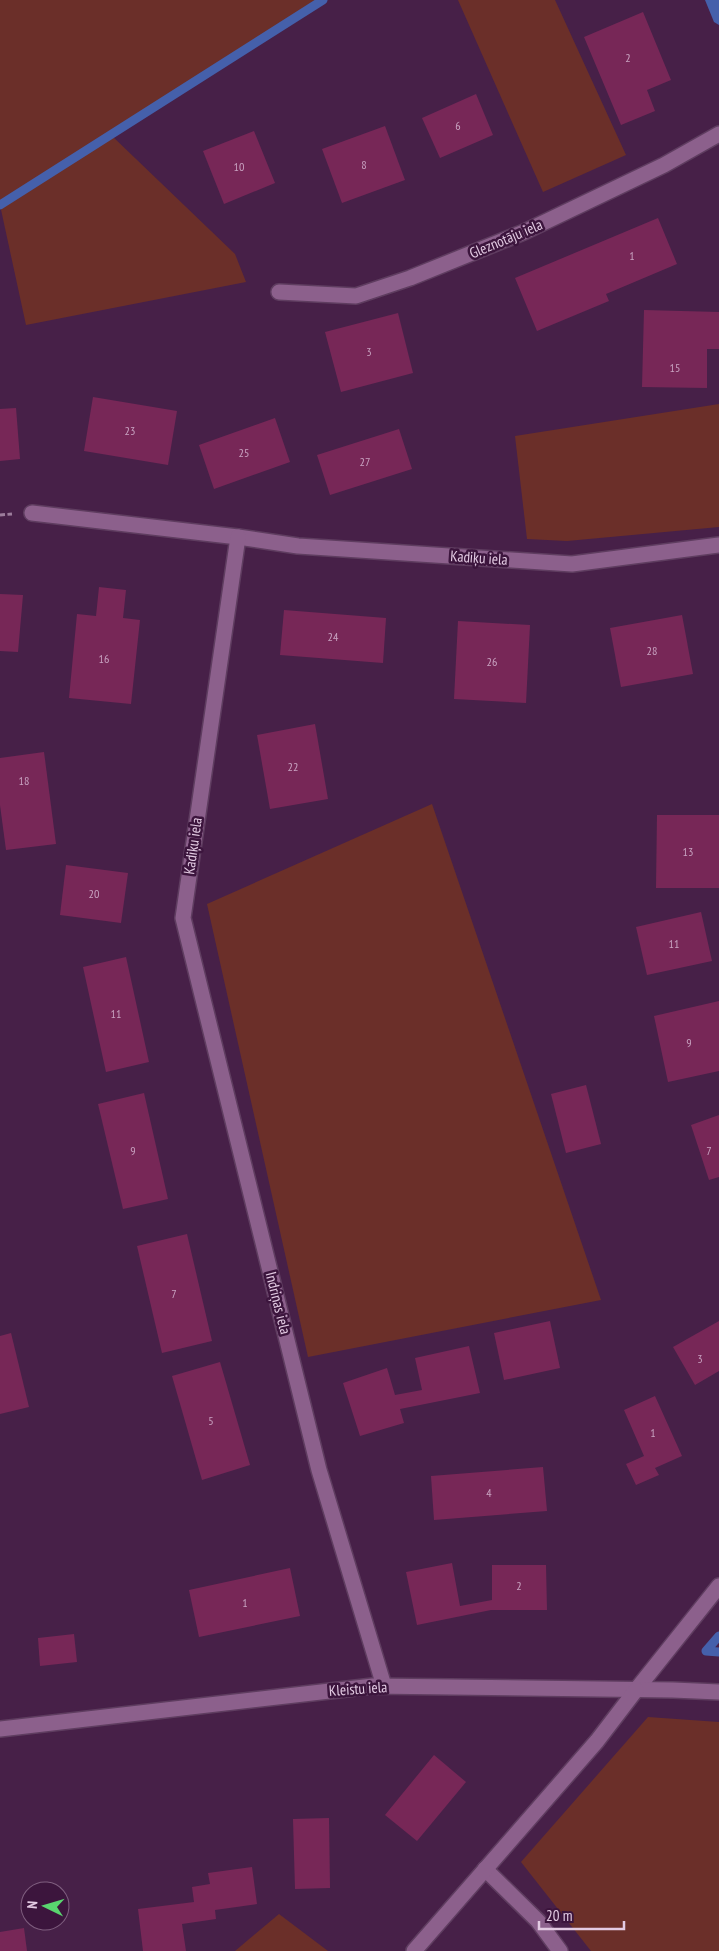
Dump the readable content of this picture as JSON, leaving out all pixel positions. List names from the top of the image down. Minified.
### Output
{"streets":{"street":["Gleznotāju iela","Kadiķu iela","Indriņas iela","Kleistu iela"]},"crossings":[["Kadiķu iela","Indriņas iela"],["Indriņas iela","Kleistu iela"]],"house_numbers":["2","6","8","10","1","3","15","23","25","27","24","28","16","26","22","18","13","20","11","11","9","9","7","7","3","5","1","4","2","1"],"scale_bar":"20 m","north":"left"}
